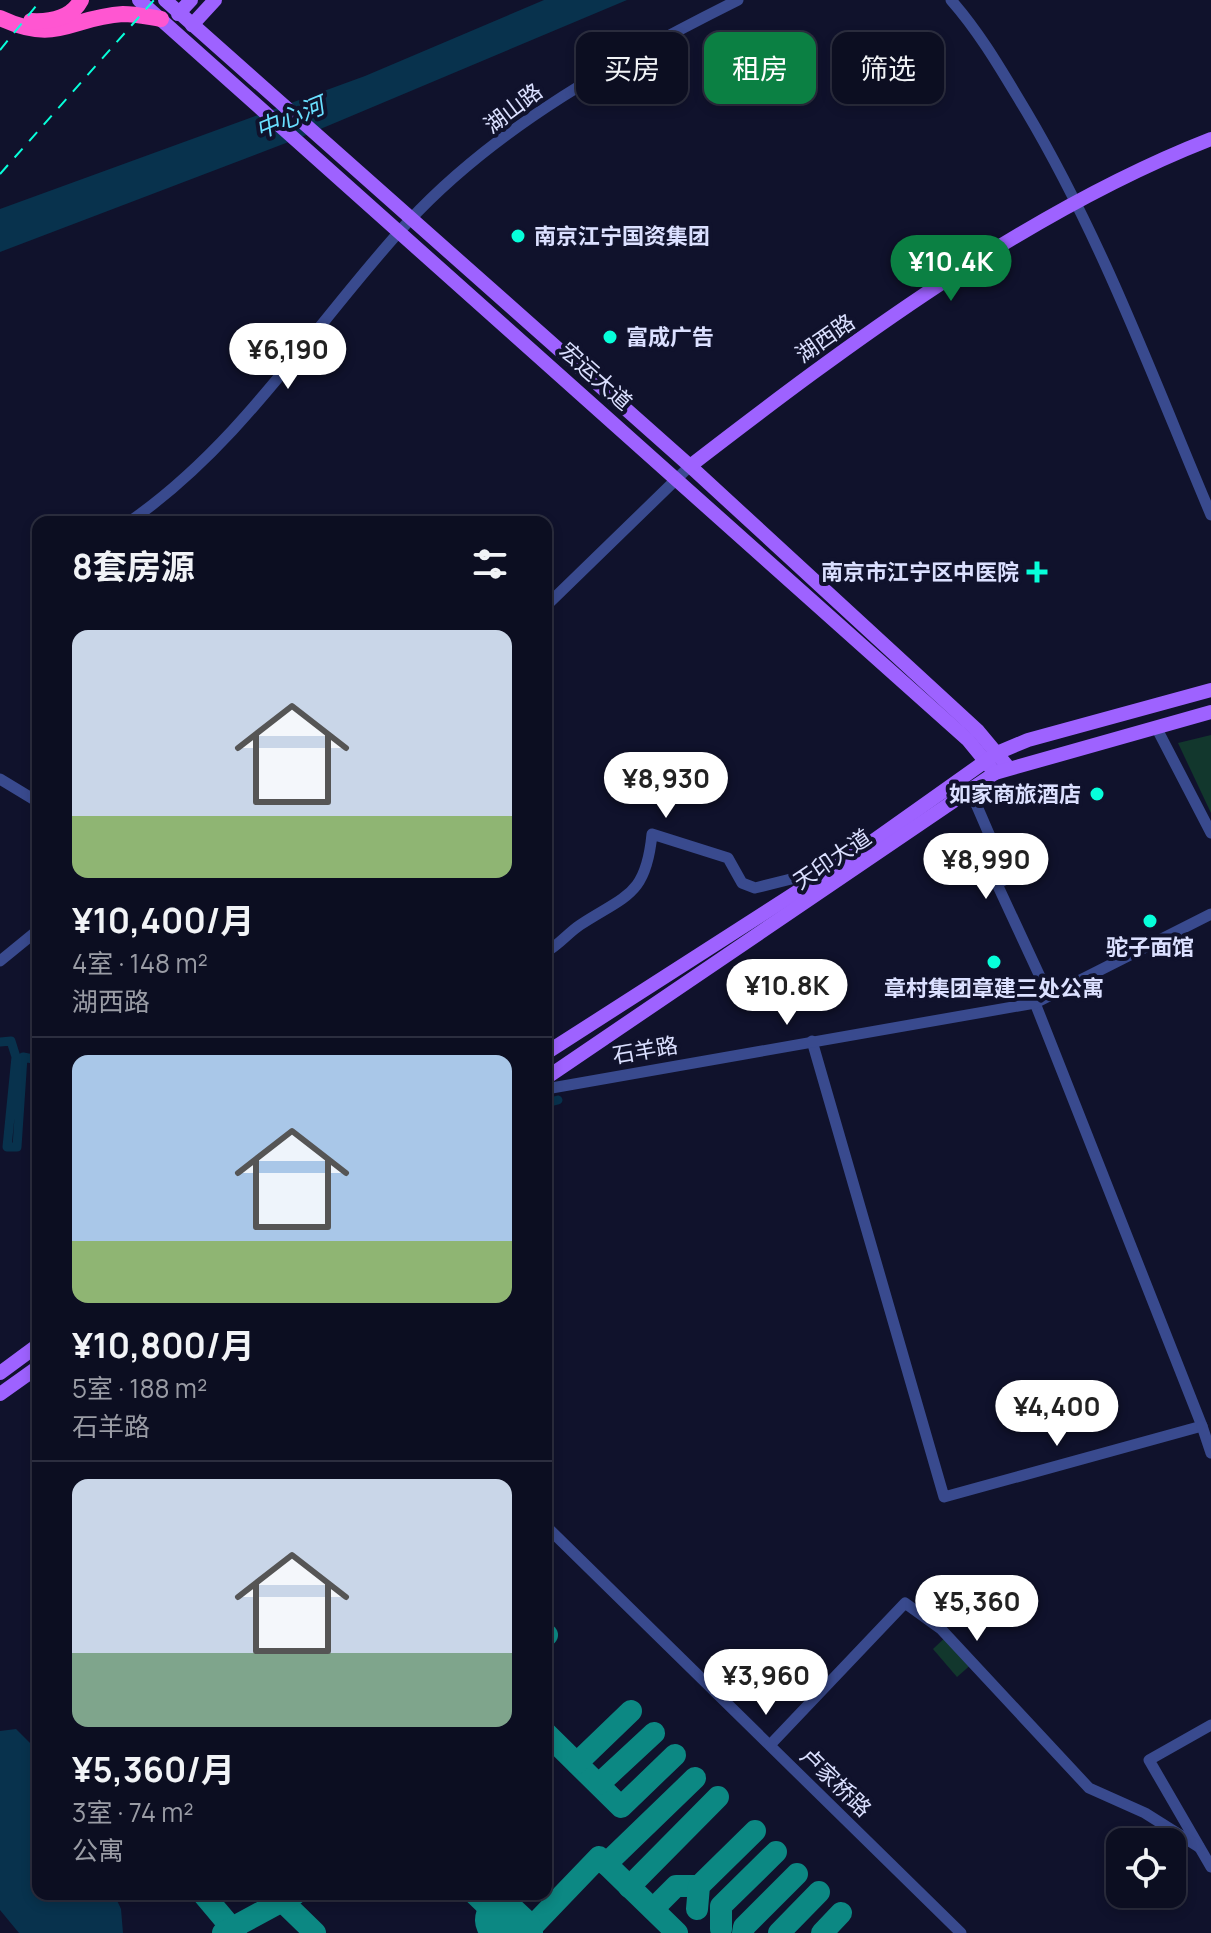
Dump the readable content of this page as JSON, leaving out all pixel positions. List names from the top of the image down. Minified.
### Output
{"streets":{"main road":["湖西路","宏运大道","天印大道"],"street":["湖山路","石羊路","卢家桥路"]},"crossings":[["湖山路","宏运大道"],["湖西路","宏运大道"],["宏运大道","天印大道"]],"water":["中心河"],"places":{"other":["南京江宁国资集团","富成广告","如家商旅酒店","驼子面馆","章村集团章建三处公寓"],"health":["南京市江宁区中医院"]},"page":{"chip":["买房","租房","筛选"],"price":["¥10.4K","¥6,190","¥8,930","¥8,990","¥10.8K","¥4,400","¥5,360","¥3,960"],"heading":"8套房源","list":[{"name":"¥10,400/月","note":"4室 · 148 m² · 湖西路"},{"name":"¥10,800/月","note":"5室 · 188 m² · 石羊路"},{"name":"¥5,360/月","note":"3室 · 74 m² · 公寓"}]}}
